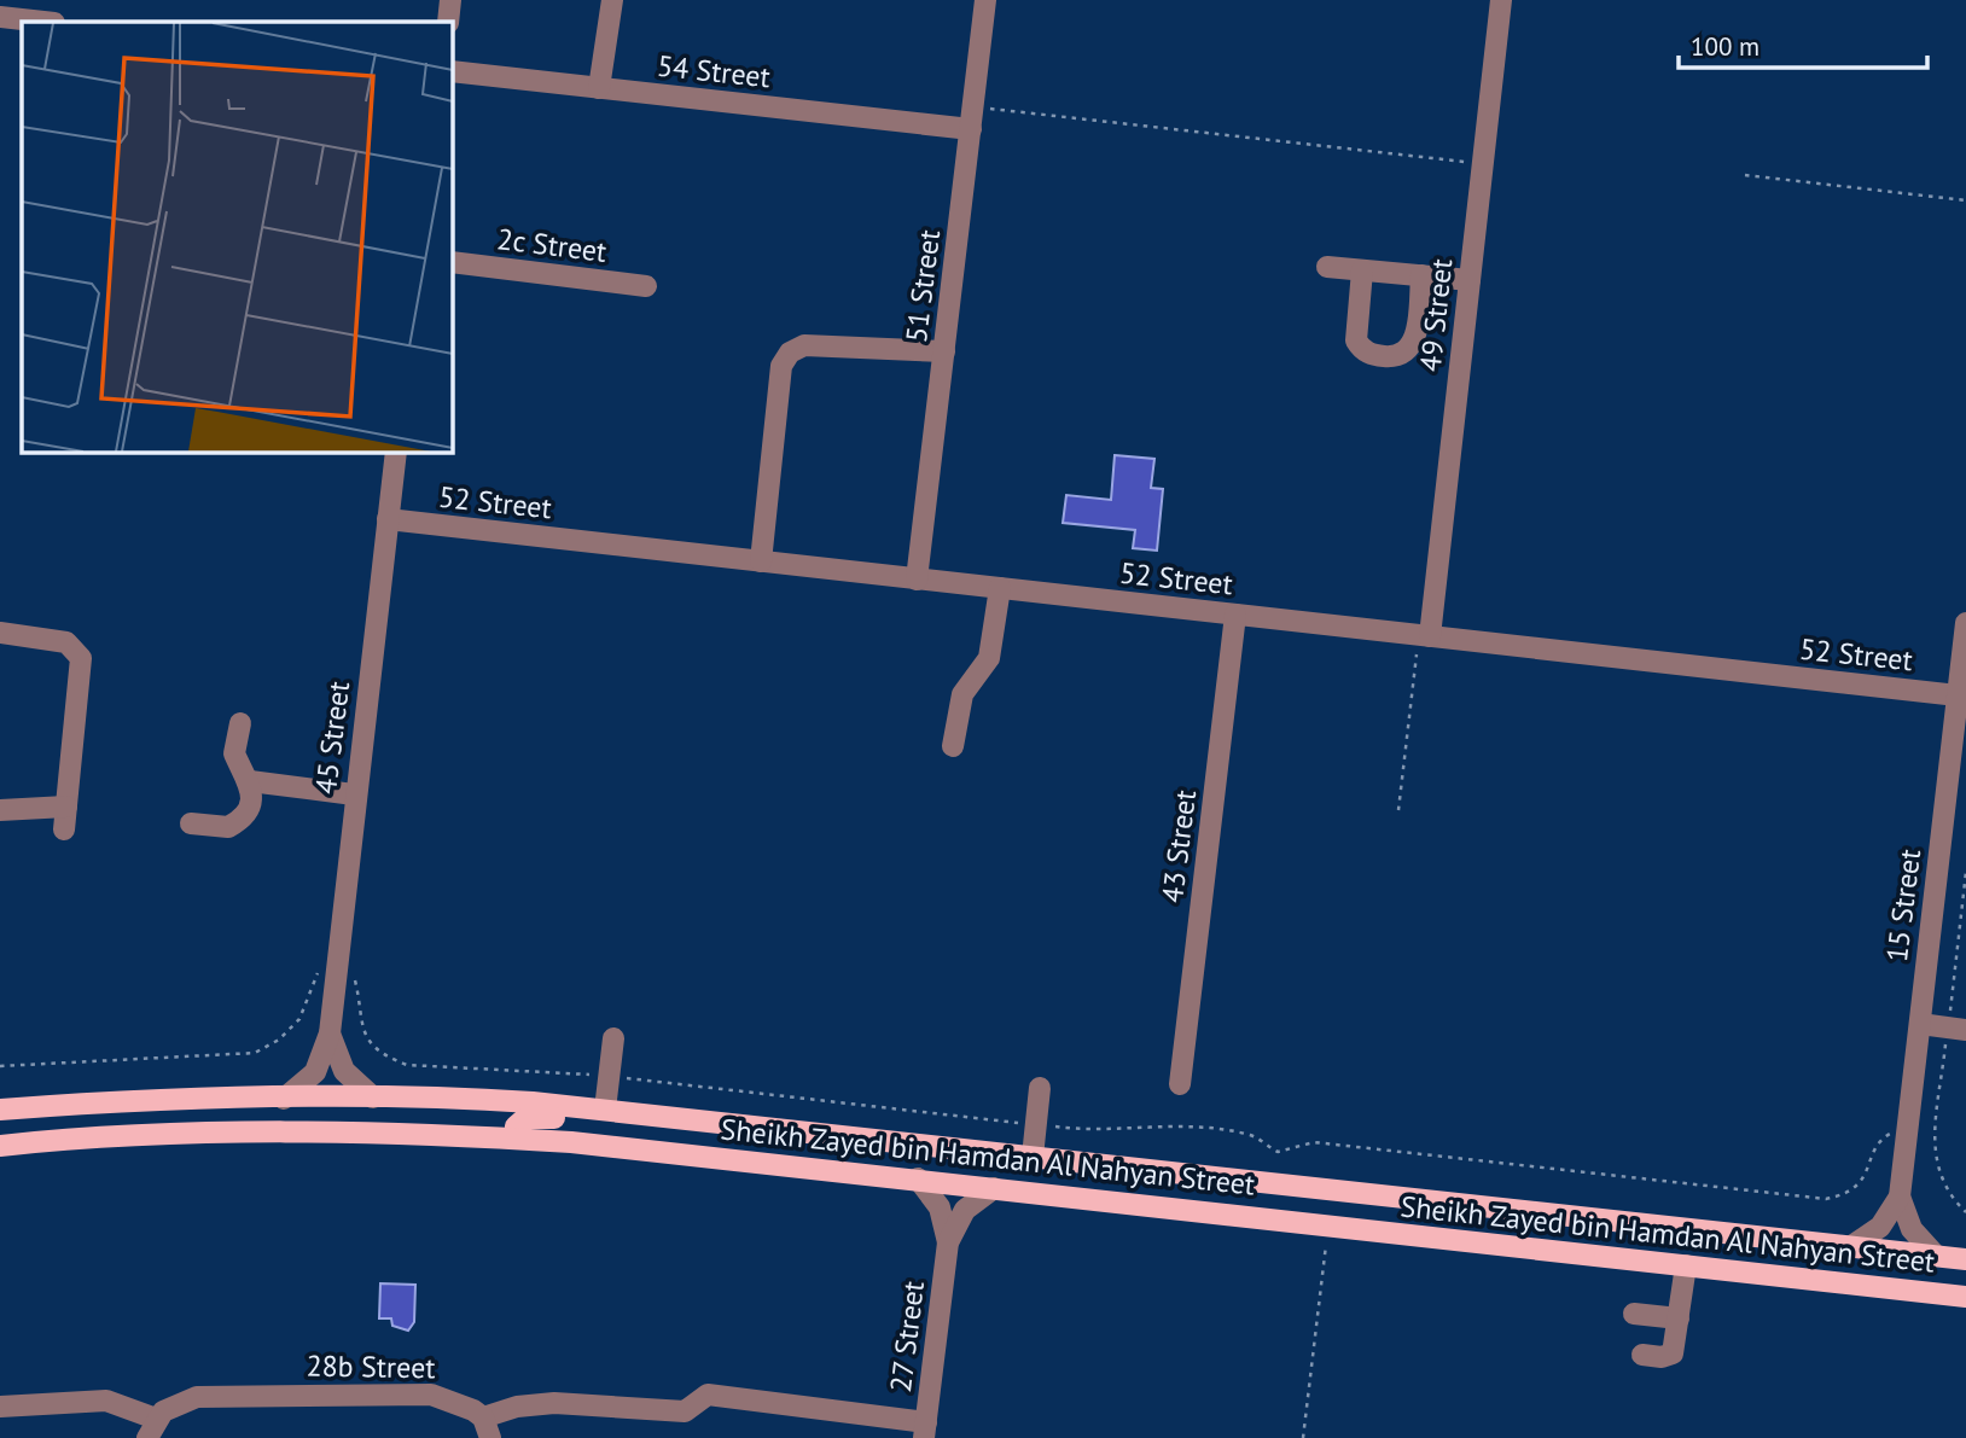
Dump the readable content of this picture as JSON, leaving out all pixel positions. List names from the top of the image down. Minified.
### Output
{"streets":{"main road":["Sheikh Zayed bin Hamdan Al Nahyan Street"],"street":["54 Street","2c Street","51 Street","49 Street","52 Street","45 Street","43 Street","15 Street","27 Street","28b Street"]},"crossings":[["54 Street","51 Street"],["51 Street","52 Street"],["49 Street","52 Street"],["52 Street","45 Street"],["52 Street","43 Street"],["52 Street","15 Street"],["45 Street","Sheikh Zayed bin Hamdan Al Nahyan Street"],["15 Street","Sheikh Zayed bin Hamdan Al Nahyan Street"],["Sheikh Zayed bin Hamdan Al Nahyan Street","27 Street"],["27 Street","28b Street"]],"scale_bar":"100 m"}
